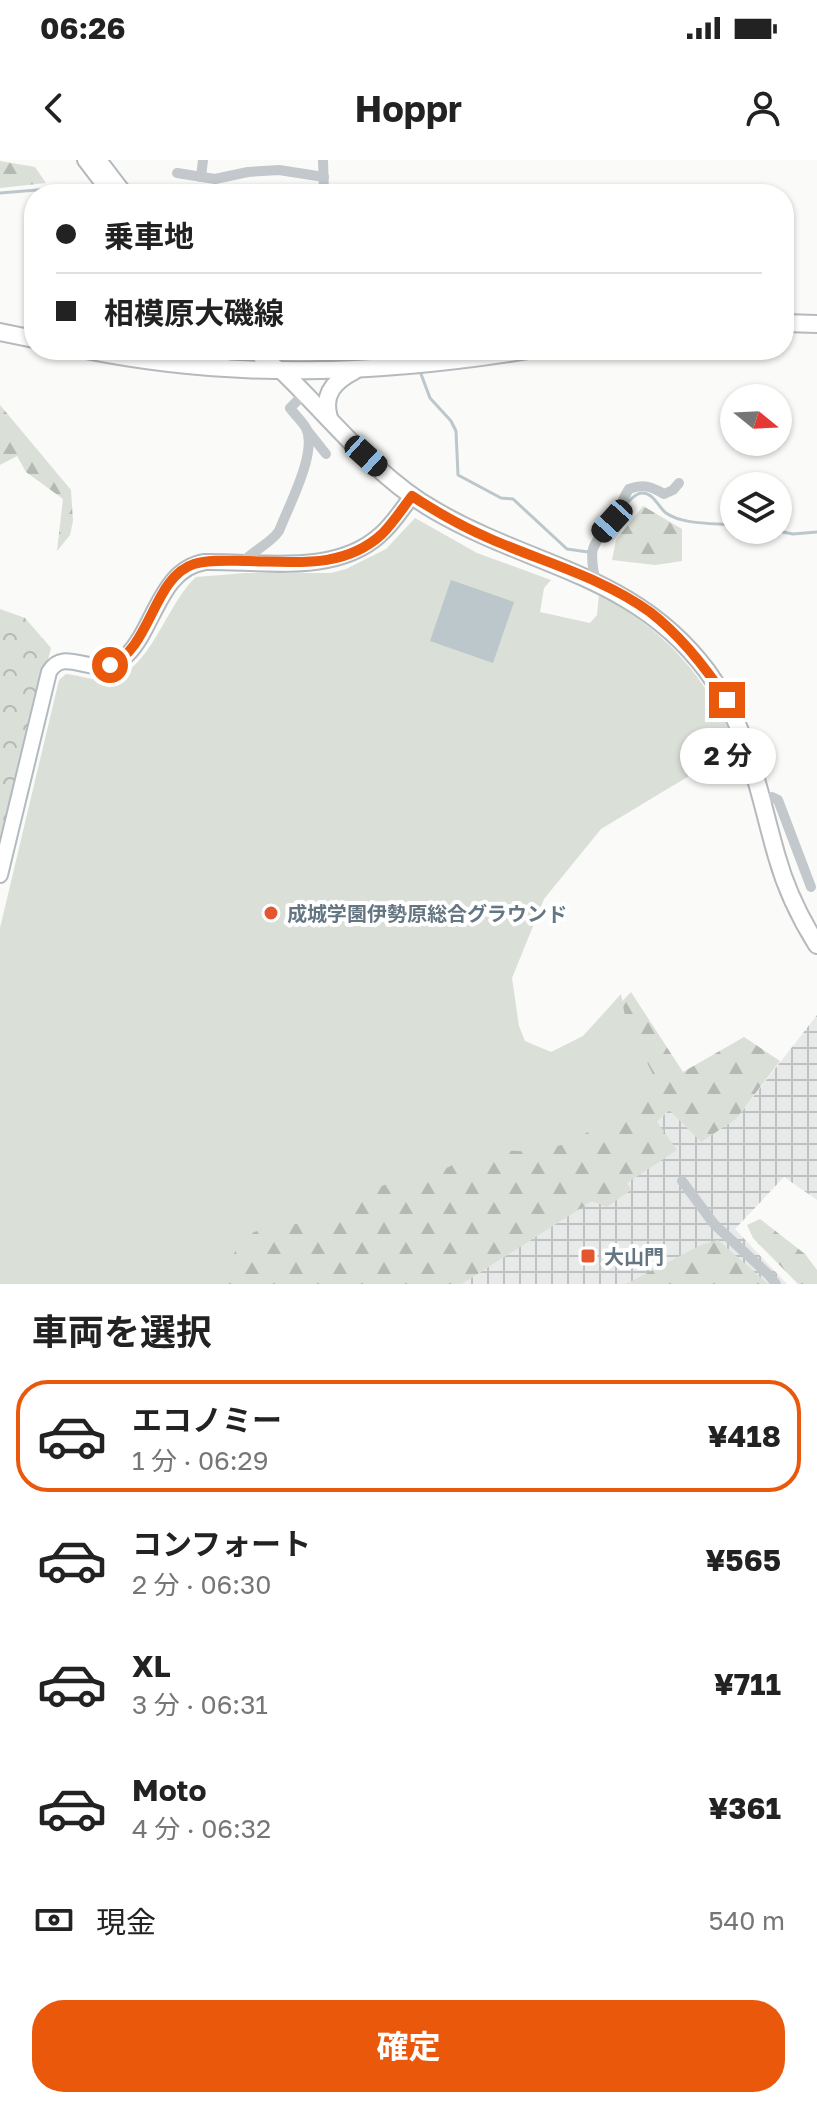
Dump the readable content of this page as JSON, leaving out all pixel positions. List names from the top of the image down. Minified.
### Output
{"places":{"other":["成城学園伊勢原総合グラウンド"],"transit":["大山門"]},"north":"right","page":{"status":"06:26","header":"Hoppr","banner":["乗車地","相模原大磯線"],"bubble":"2 分","heading":"車両を選択","list":[{"name":"エコノミー","note":"1 分 · 06:29","value":"¥418"},{"name":"コンフォート","note":"2 分 · 06:30","value":"¥565"},{"name":"XL","note":"3 分 · 06:31","value":"¥711"},{"name":"Moto","note":"4 分 · 06:32","value":"¥361"}],"pay":["現金","540 m"],"buttons":"確定"}}
